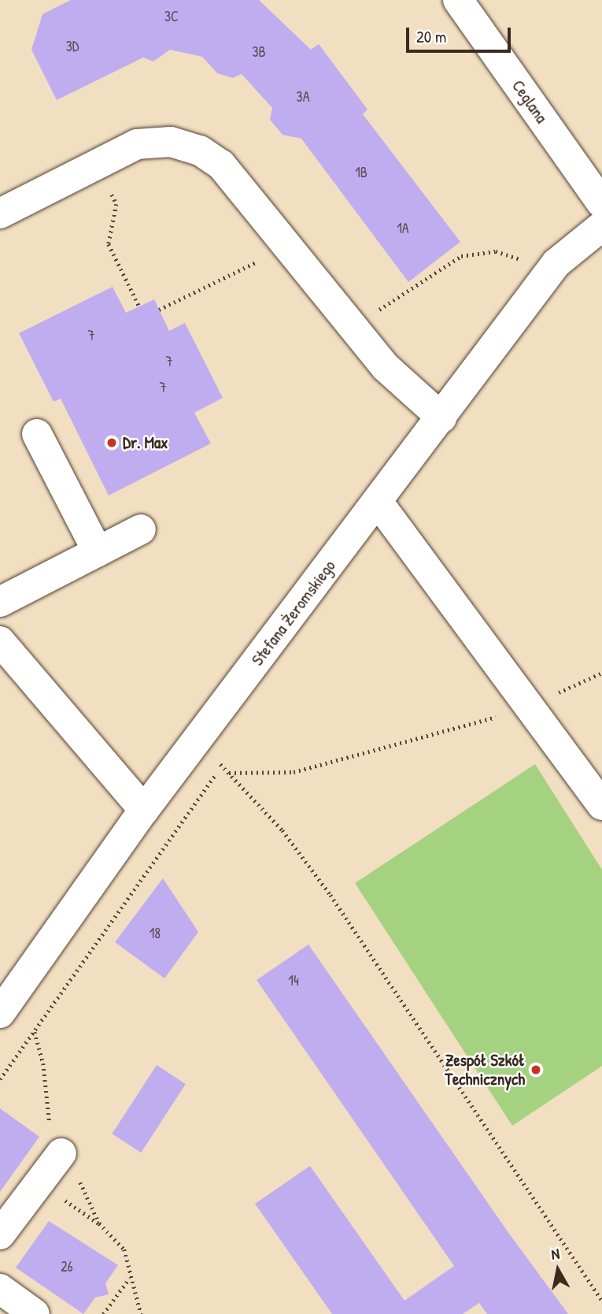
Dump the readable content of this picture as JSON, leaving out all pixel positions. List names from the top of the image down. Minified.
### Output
{"streets":{"street":["Ceglana","Stefana Żeromskiego"]},"places":["Dr. Max","Zespół Szkół Technicznych"],"house_numbers":["3C","3D","3B","3A","1B","1A","7","7","7","18","14","26"],"scale_bar":"20 m","north":"top"}
